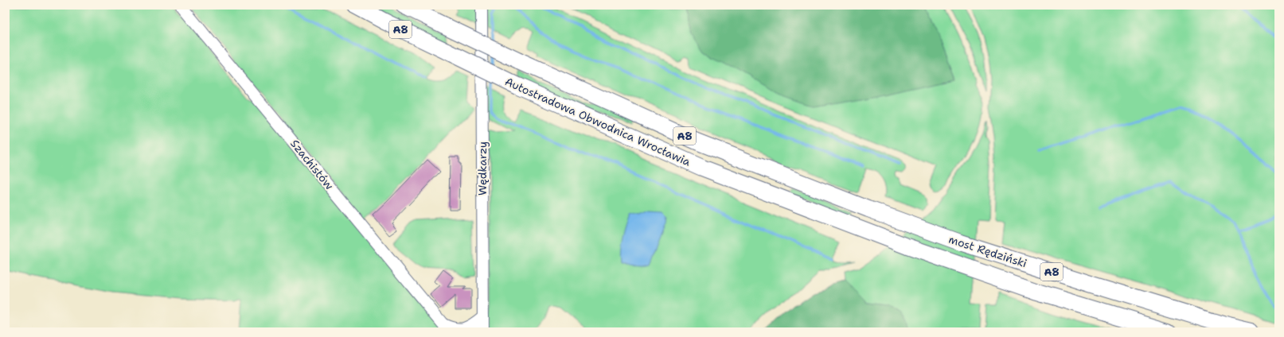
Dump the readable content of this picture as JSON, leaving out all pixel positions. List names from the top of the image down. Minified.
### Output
{"streets":{"highway":["A8","Autostradowa Obwodnica Wrocławia","most Rędziński"],"street":["Szachistów","Wędkarzy"]},"crossings":[["Autostradowa Obwodnica Wrocławia","most Rędziński"],["Szachistów","Wędkarzy"]]}
